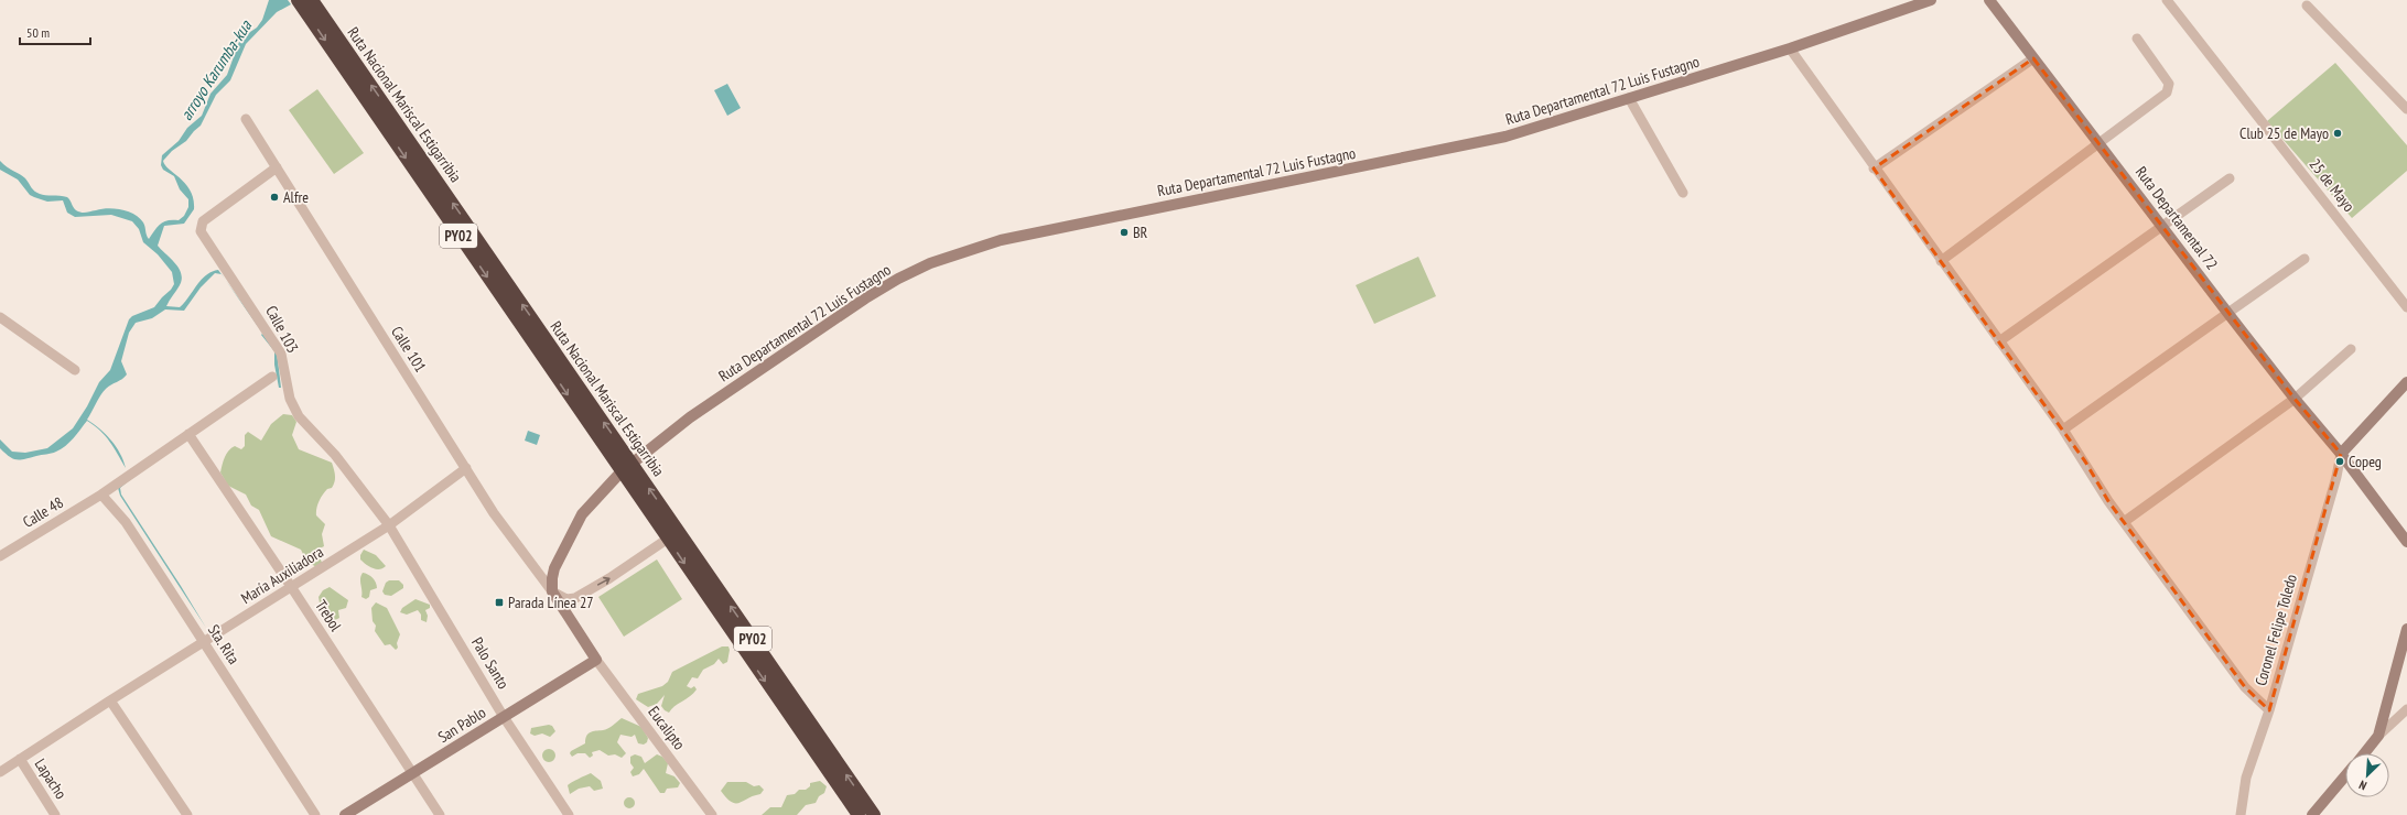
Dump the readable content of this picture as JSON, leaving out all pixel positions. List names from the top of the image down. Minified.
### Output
{"streets":{"highway":["Ruta Nacional Mariscal Estigarribia","PY02"],"main road":["Ruta Departamental 72 Luis Fustagno","Ruta Departamental 72","San Pablo"],"street":["25 de Mayo","Calle 103","Calle 101","Calle 48","María Auxiliadora","Trebol","Coronel Felipe Toledo","Sta. Rita","Palo Santo","Eucalipto","Lapacho"]},"crossings":[["Ruta Departamental 72 Luis Fustagno","Ruta Nacional Mariscal Estigarribia"],["Ruta Departamental 72 Luis Fustagno","Calle 101"],["Ruta Departamental 72","Coronel Felipe Toledo"],["Calle 103","Calle 101"],["Calle 103","María Auxiliadora"],["Calle 103","Palo Santo"],["Calle 101","María Auxiliadora"],["Calle 48","Trebol"],["Calle 48","Sta. Rita"],["María Auxiliadora","Trebol"],["María Auxiliadora","Sta. Rita"],["María Auxiliadora","Palo Santo"],["María Auxiliadora","Lapacho"],["Trebol","San Pablo"],["Palo Santo","San Pablo"],["San Pablo","Eucalipto"]],"water":["arroyo Karumba-kua"],"places":{"other":["Club 25 de Mayo","Alfre","BR","Copeg"],"transit":["Parada Línea 27"]},"scale_bar":"50 m","north":"bottom left"}
